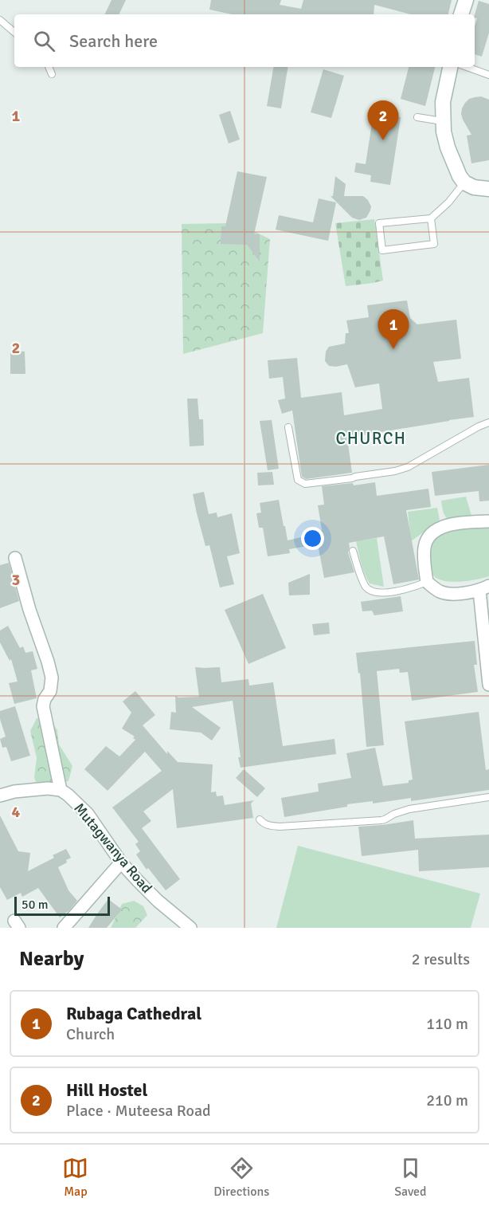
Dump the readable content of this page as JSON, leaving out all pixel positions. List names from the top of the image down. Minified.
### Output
{"streets":{"street":["Mutagwanya Road"]},"districts":["CHURCH"],"scale_bar":"50 m","page":{"search":"Search here","pins":["2","1"],"scale":"50 m","heading":["Nearby","2 results"],"list":[{"mark":"1","name":"Rubaga Cathedral","note":"Church","value":"110 m"},{"mark":"2","name":"Hill Hostel","note":"Place · Muteesa Road","value":"210 m"}],"nav":["Map","Directions","Saved"]},"grid":{"rows":["1","2","3","4"]}}
